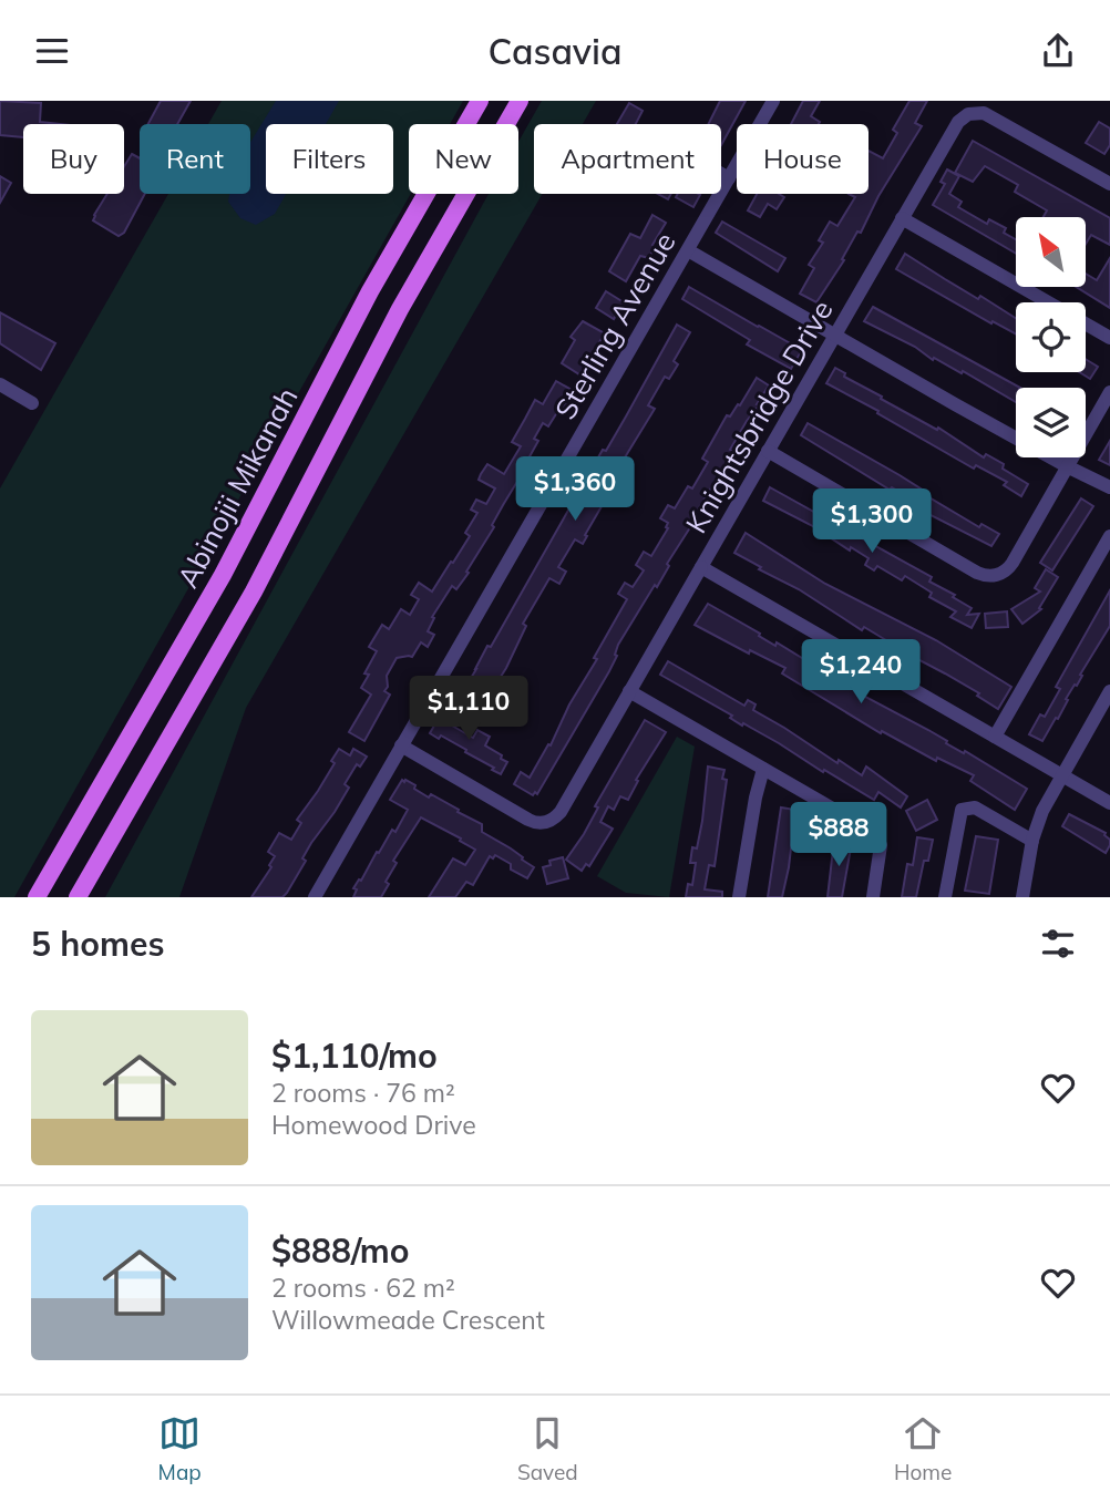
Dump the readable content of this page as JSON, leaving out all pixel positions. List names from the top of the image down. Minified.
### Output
{"streets":{"main road":["Abinojii Mikanah"],"street":["Sterling Avenue","Knightsbridge Drive"]},"north":"top left","page":{"header":"Casavia","chip":["Buy","Rent","Filters","New","Apartment","House"],"price":["$1,360","$1,300","$1,240","$1,110","$888"],"heading":"5 homes","list":[{"name":"$1,110/mo","note":"2 rooms · 76 m² · Homewood Drive"},{"name":"$888/mo","note":"2 rooms · 62 m² · Willowmeade Crescent"}],"tabs":["Map","Saved","Home"]}}
